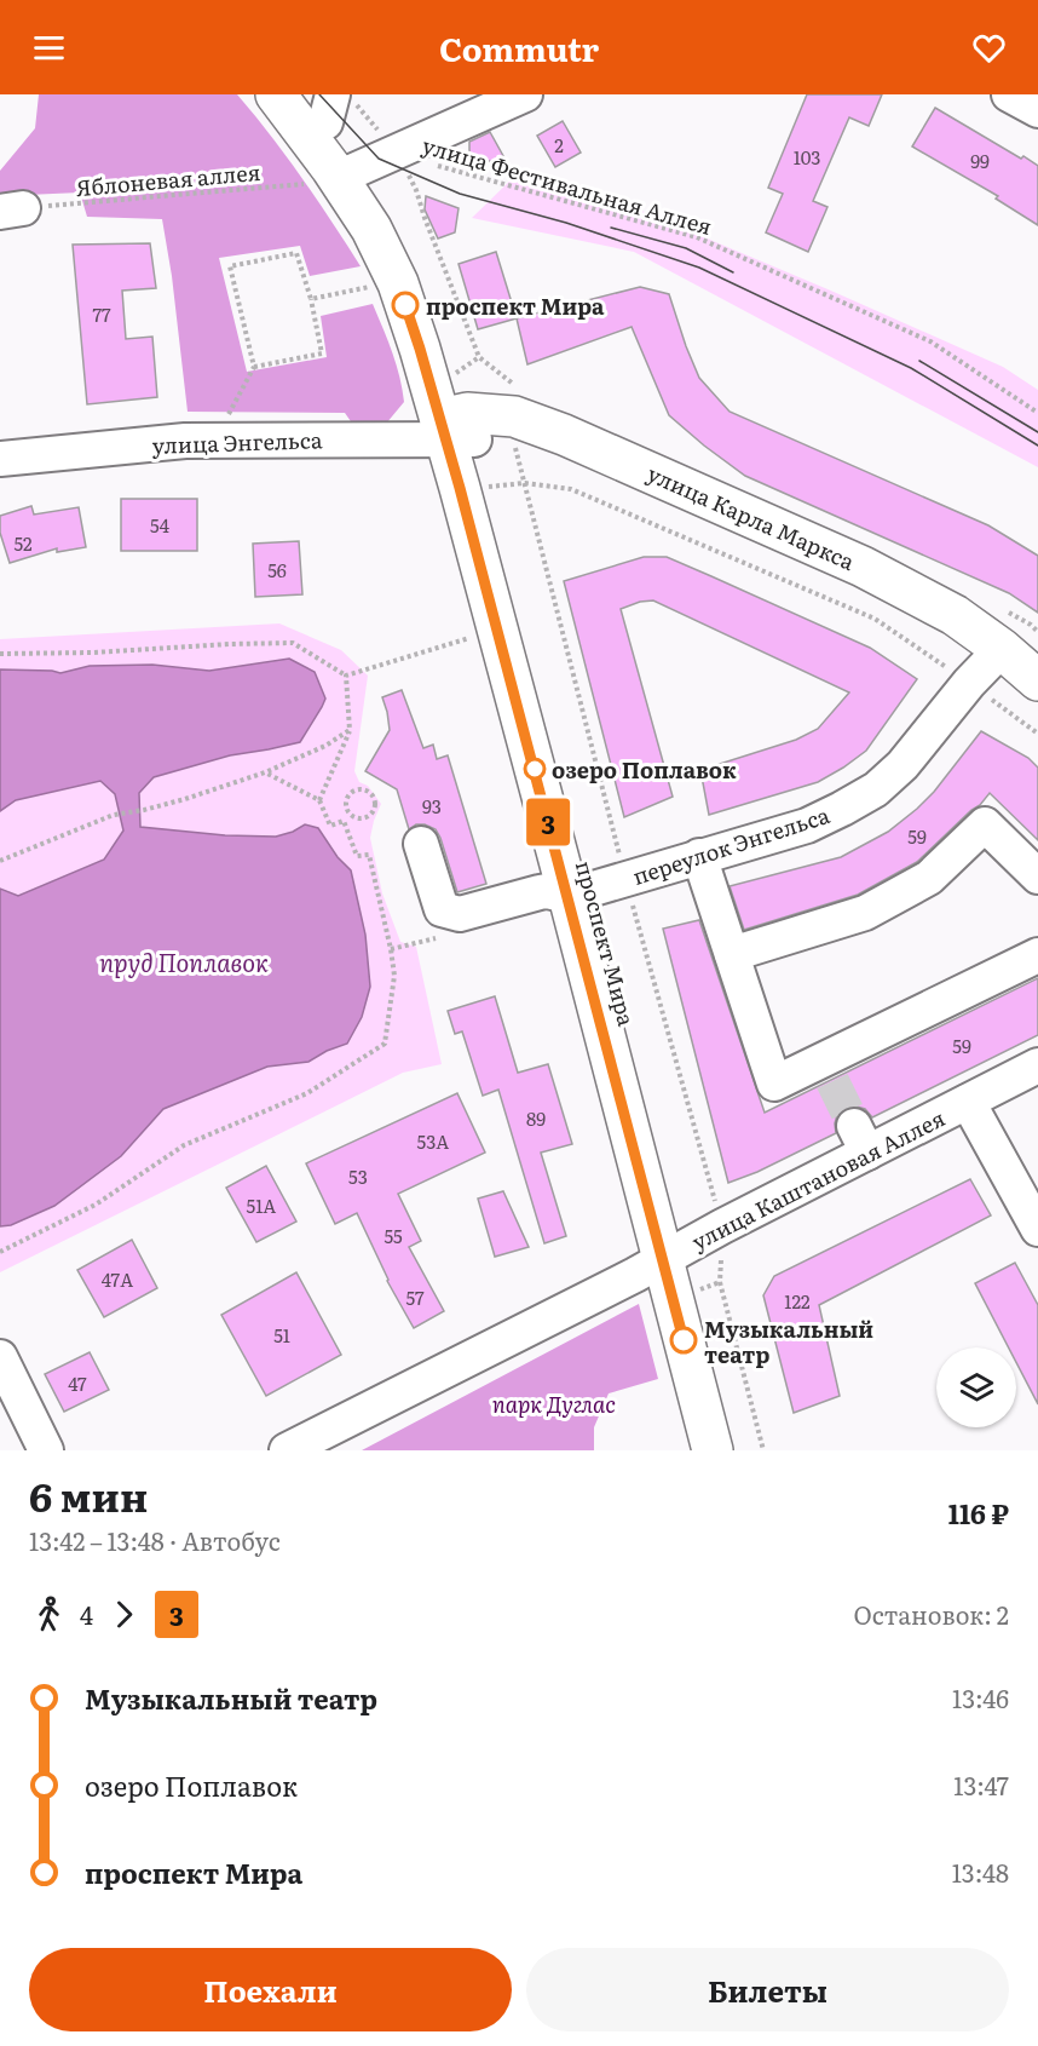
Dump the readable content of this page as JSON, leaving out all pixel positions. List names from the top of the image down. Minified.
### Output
{"streets":{"main road":["улица Карла Маркса","проспект Мира"],"street":["улица Энгельса","переулок Энгельса","улица Каштановая Аллея"],"path":["Яблоневая аллея","улица Фестивальная Аллея"]},"crossings":[["Яблоневая аллея","проспект Мира"],["улица Энгельса","улица Карла Маркса"],["улица Энгельса","проспект Мира"],["улица Карла Маркса","переулок Энгельса"],["улица Карла Маркса","проспект Мира"],["переулок Энгельса","проспект Мира"],["проспект Мира","улица Каштановая Аллея"]],"water":["пруд Поплавок"],"parks":["парк Дуглас"],"places":["проспект Мира","озеро Поплавок","Музыкальный театр"],"lines":["bus line 3"],"house_numbers":["2","103","99","77","54","52","56","93","59","59","89","53А","53","51А","55","47А","57","122","51","47"],"page":{"header":"Commutr","on_map":"3","heading":["6 мин","13:42 – 13:48 · Автобус","116 ₽"],"legs":["4","3","Остановок: 2"],"list":[{"name":"Музыкальный театр","value":"13:46"},{"name":"озеро Поплавок","value":"13:47"},{"name":"проспект Мира","value":"13:48"}],"buttons":["Поехали","Билеты"]}}
